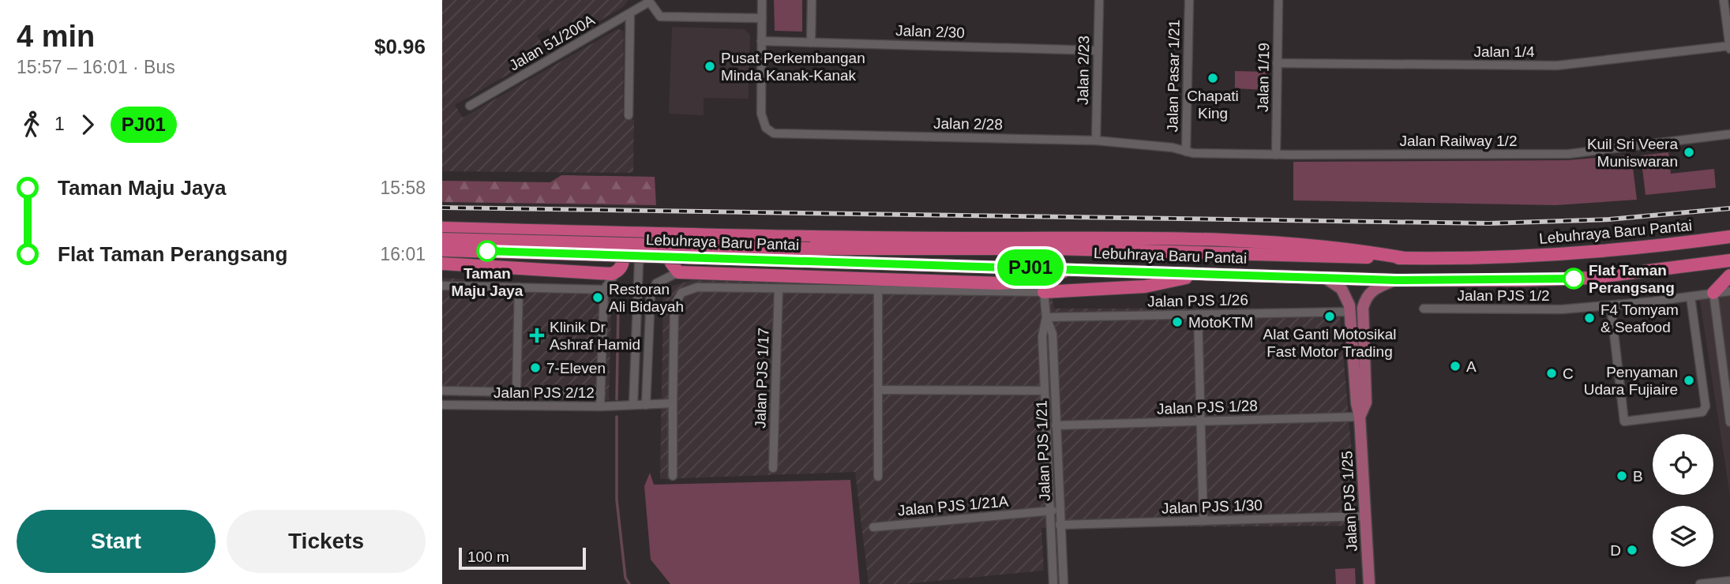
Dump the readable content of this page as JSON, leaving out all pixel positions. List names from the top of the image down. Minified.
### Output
{"streets":{"highway":["Lebuhraya Baru Pantai"],"main road":["Jalan PJS 1/25"],"street":["Jalan 2/30","Jalan 51/200A","Jalan 1/4","Jalan 2/23","Jalan Pasar 1/21","Jalan 1/19","Jalan 2/28","Jalan Railway 1/2","Jalan PJS 1/2","Jalan PJS 1/26","Jalan PJS 1/17","Jalan PJS 2/12","Jalan PJS 1/28","Jalan PJS 1/21","Jalan PJS 1/21A","Jalan PJS 1/30"]},"crossings":[["Jalan 2/30","Jalan 2/23"],["Jalan 2/30","Jalan 2/28"],["Jalan 1/4","Jalan 1/19"],["Jalan 2/23","Jalan 2/28"],["Jalan Pasar 1/21","Jalan 2/28"],["Jalan Pasar 1/21","Jalan Railway 1/2"],["Jalan 1/19","Jalan Railway 1/2"],["Jalan 2/28","Jalan Railway 1/2"],["Lebuhraya Baru Pantai","Jalan PJS 1/25"],["Jalan PJS 1/26","Jalan PJS 1/21"],["Jalan PJS 1/26","Jalan PJS 1/25"],["Jalan PJS 1/28","Jalan PJS 1/21"],["Jalan PJS 1/28","Jalan PJS 1/25"],["Jalan PJS 1/21","Jalan PJS 1/21A"],["Jalan PJS 1/21","Jalan PJS 1/30"],["Jalan PJS 1/25","Jalan PJS 1/30"]],"places":{"other":["Pusat Perkembangan Minda Kanak-Kanak","Chapati King","Kuil Sri Veera Muniswaran","Taman Maju Jaya","Flat Taman Perangsang","Restoran Ali Bidayah","Alat Ganti Motosikal Fast Motor Trading","F4 Tomyam & Seafood","MotoKTM","A","7-Eleven","C","Penyaman Udara Fujiaire","B","D"],"health":["Klinik Dr Ashraf Hamid"]},"lines":["bus line PJ01"],"scale_bar":"100 m","page":{"heading":["4 min","15:57 – 16:01 · Bus","$0.96"],"on_map":"PJ01","legs":["1","PJ01"],"list":[{"name":"Taman Maju Jaya","value":"15:58"},{"name":"Flat Taman Perangsang","value":"16:01"}],"buttons":["Start","Tickets"],"scale":"100 m"}}
